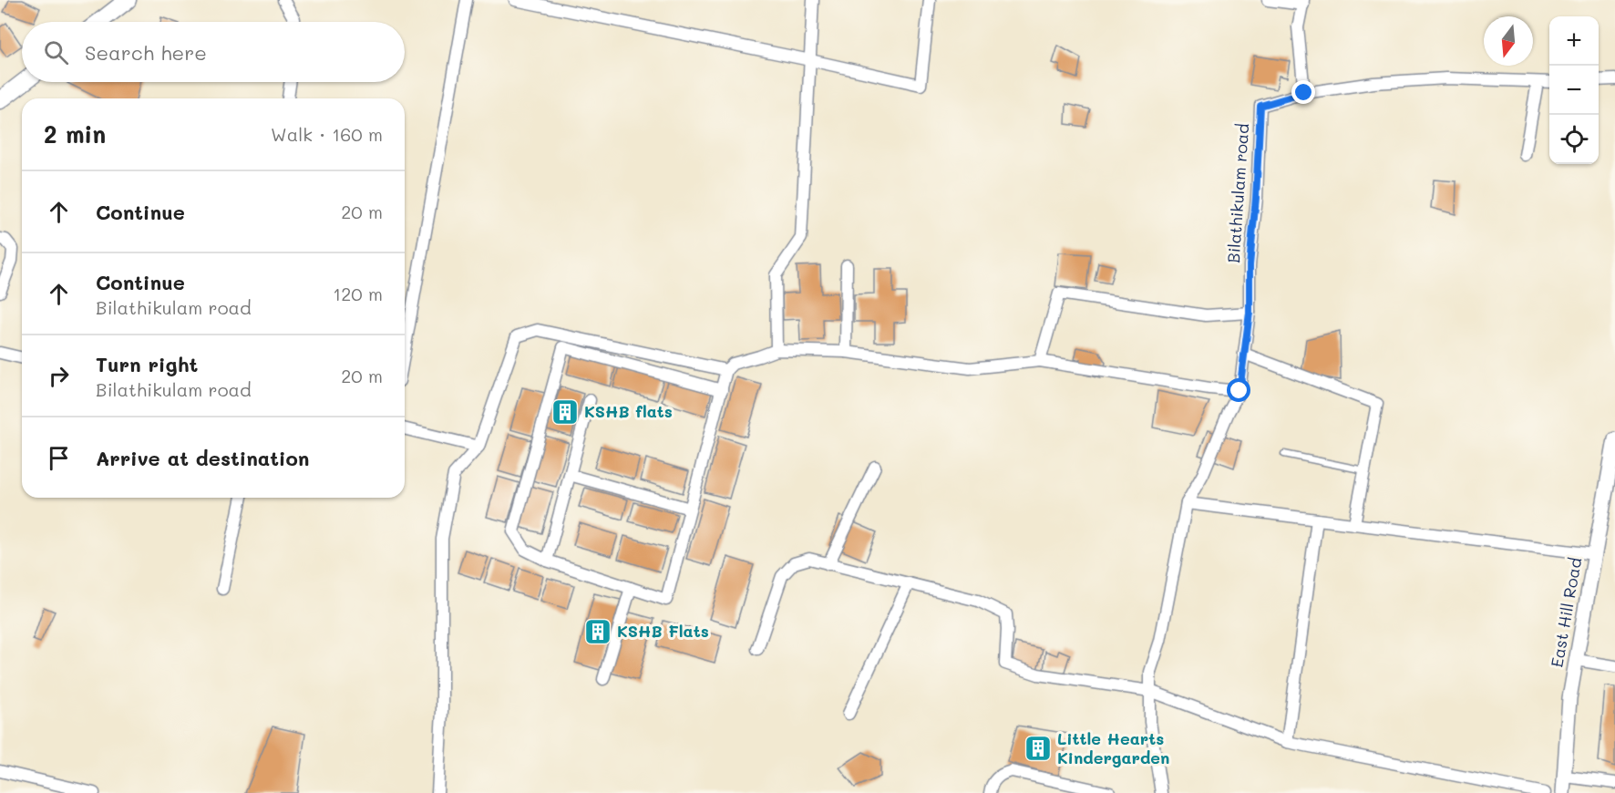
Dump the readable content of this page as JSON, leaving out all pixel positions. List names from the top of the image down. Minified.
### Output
{"streets":{"street":["Bilathikulam road","East Hill Road"]},"places":{"building":["KSHB flats","KSHB Flats","Little Hearts Kindergarden"]},"north":"bottom","page":{"map_buttons":["+","−"],"search":"Search here","heading":["2 min","Walk · 160 m"],"list":[["Continue","20 m"],["Continue","Bilathikulam road","120 m"],["Turn right","Bilathikulam road","20 m"],"Arrive at destination"]}}
